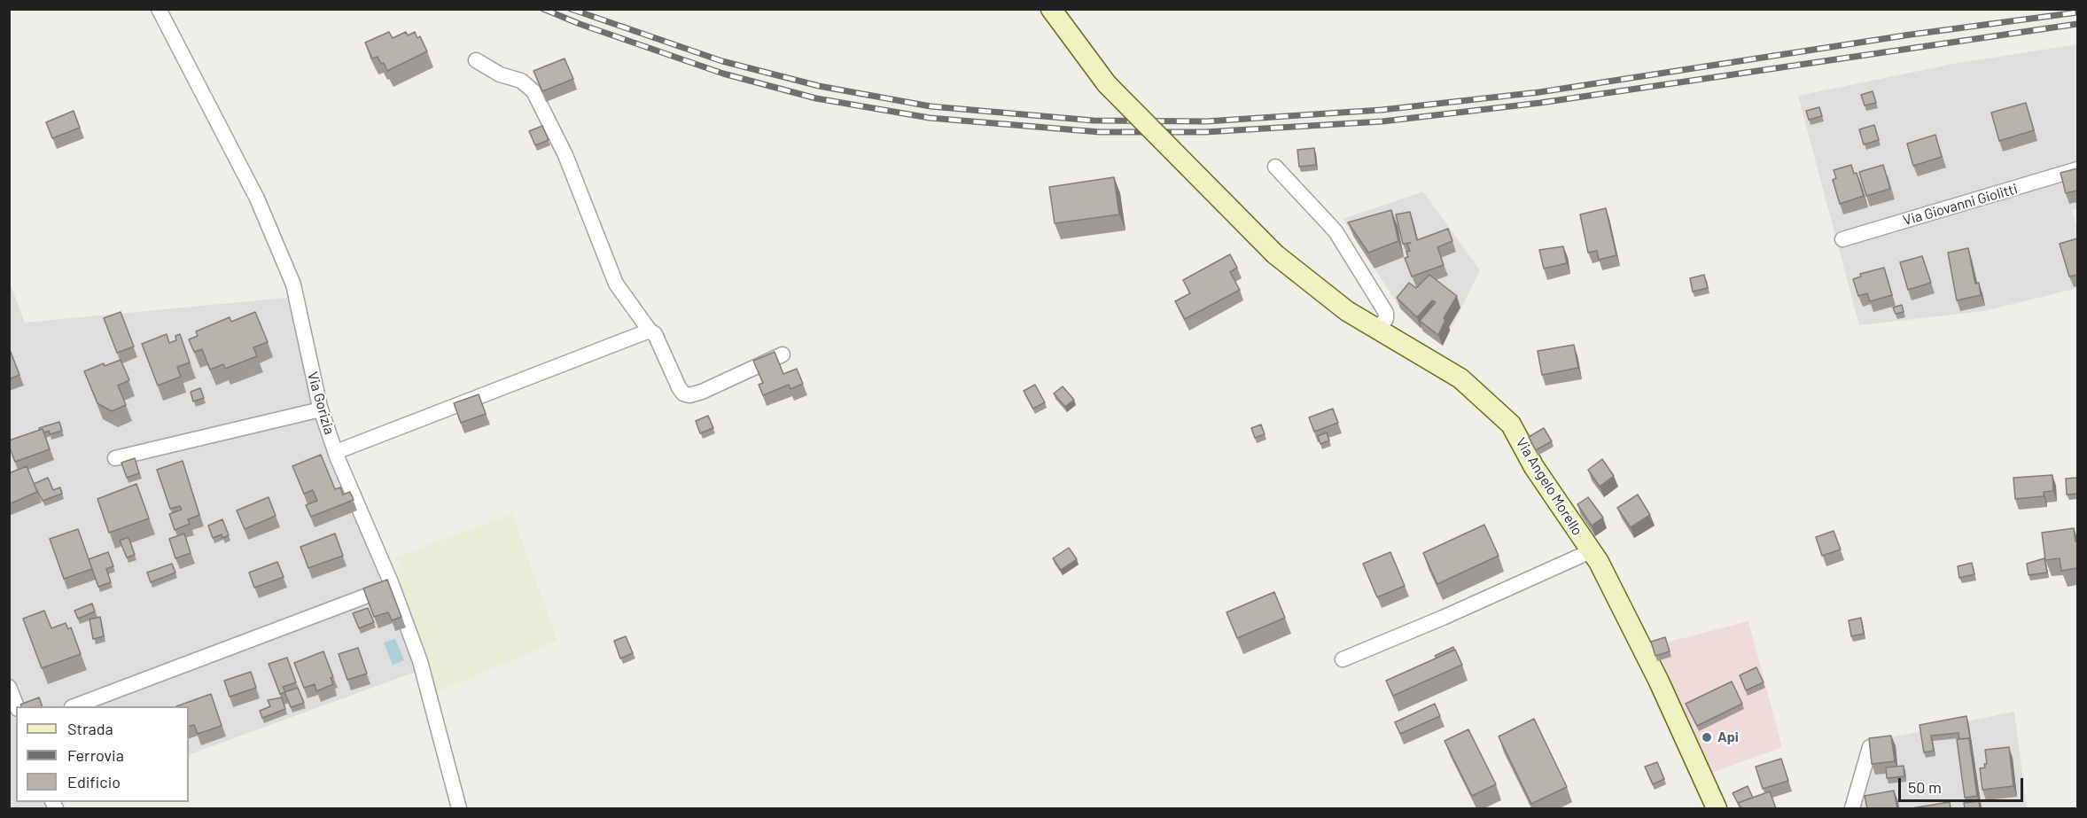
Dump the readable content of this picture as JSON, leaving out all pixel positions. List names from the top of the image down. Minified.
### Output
{"streets":{"street":["Via Giovanni Giolitti","Via Gorizia","Via Angelo Morello"]},"places":["Api"],"legend":["Strada","Ferrovia","Edificio"],"scale_bar":"50 m"}
